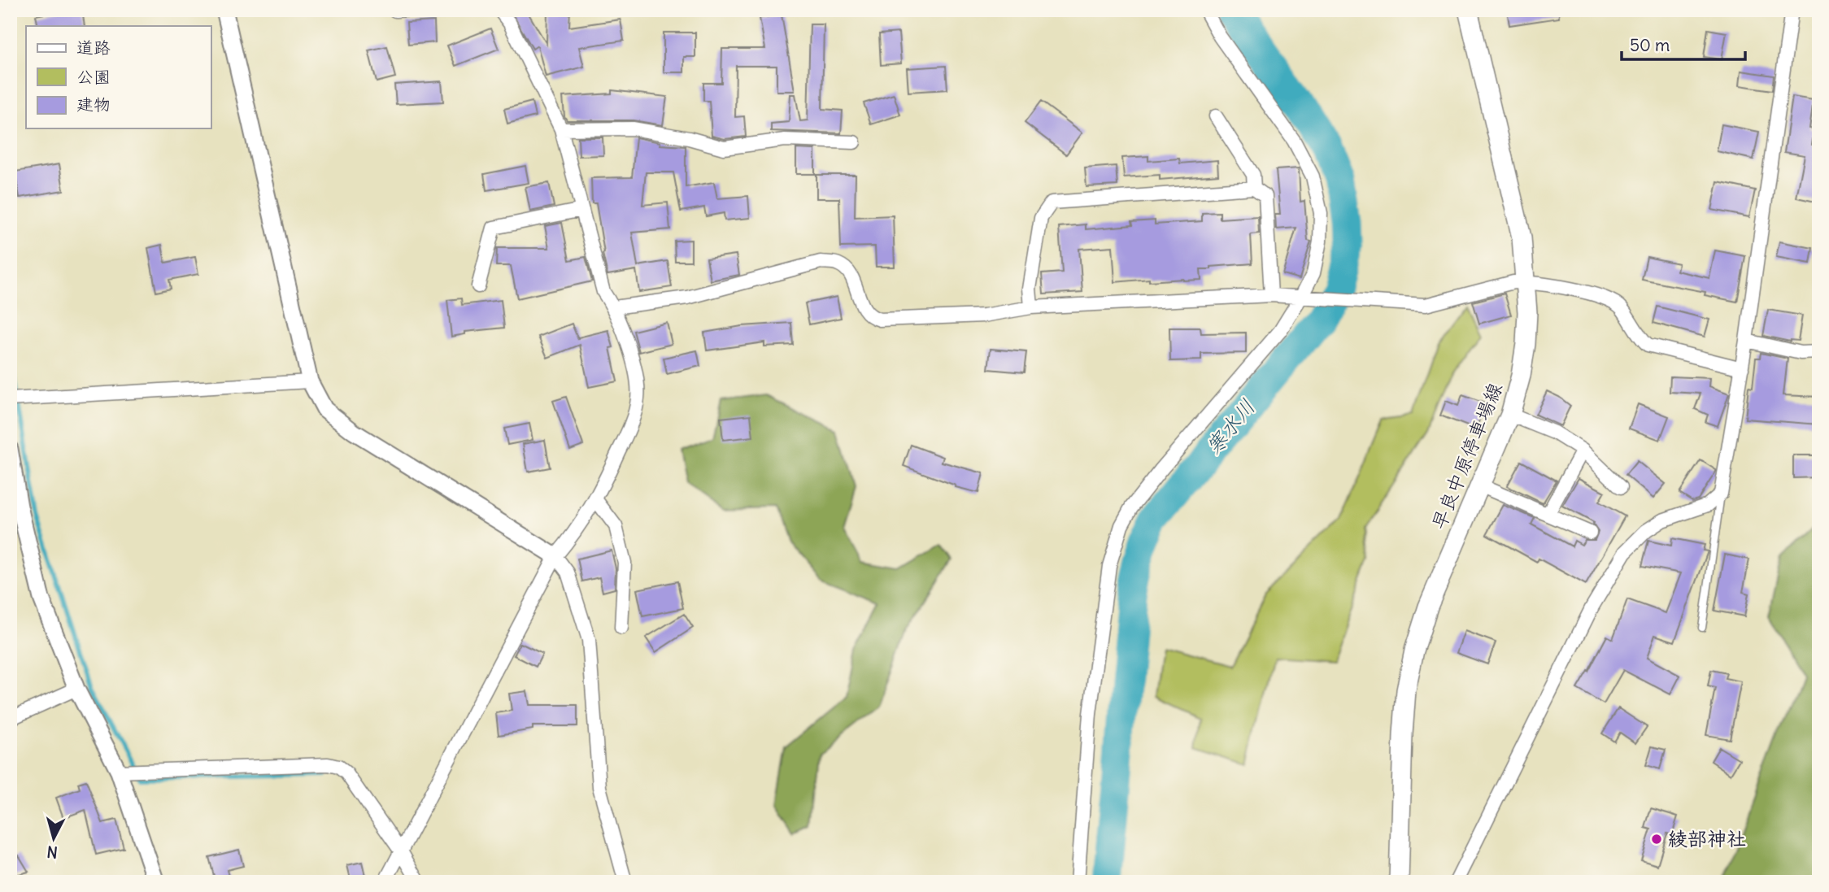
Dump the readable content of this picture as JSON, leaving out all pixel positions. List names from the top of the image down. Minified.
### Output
{"streets":{"main road":["早良中原停車場線"]},"water":["寒水川"],"places":["綾部神社"],"legend":["道路","公園","建物"],"scale_bar":"50 m","north":"bottom"}
